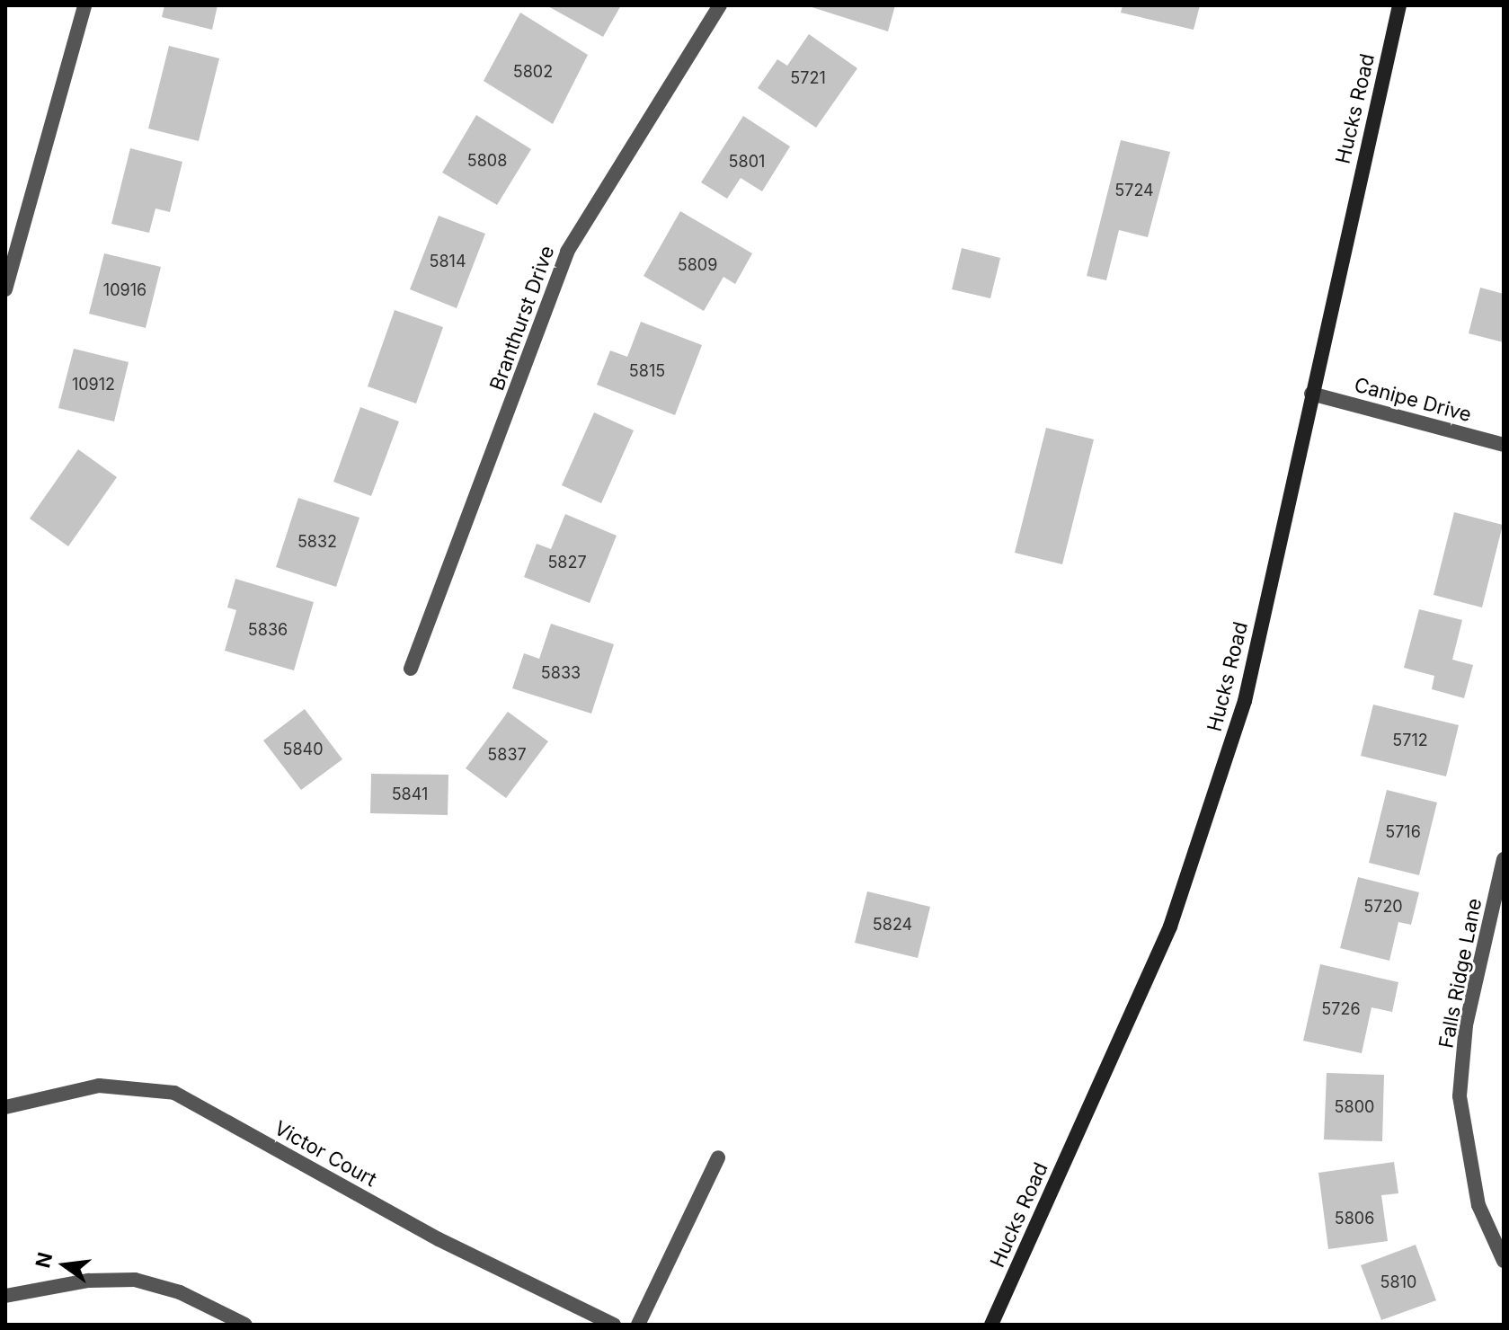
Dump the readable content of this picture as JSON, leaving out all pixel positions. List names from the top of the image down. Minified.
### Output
{"streets":{"main road":["Hucks Road"],"street":["Branthurst Drive","Canipe Drive","Falls Ridge Lane","Victor Court"]},"crossings":[["Hucks Road","Canipe Drive"]],"house_numbers":["5802","5721","5808","5801","5724","5814","5809","10916","5815","10912","5832","5827","5836","5833","5712","5840","5837","5841","5716","5720","5824","5726","5800","5806","5810"],"north":"left"}
